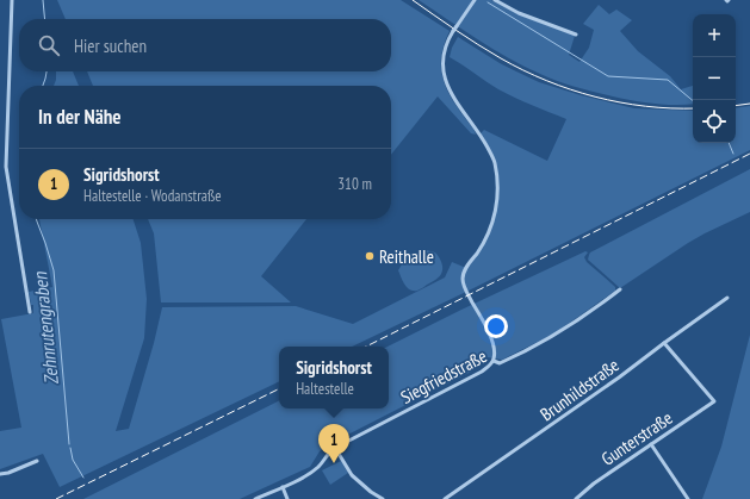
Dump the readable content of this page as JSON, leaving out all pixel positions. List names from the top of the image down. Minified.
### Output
{"streets":{"street":["Siegfriedstraße","Brunhildstraße","Gunterstraße"]},"crossings":[["Brunhildstraße","Gunterstraße"]],"water":["Zehnrutengraben"],"places":["Reithalle"],"page":{"map_buttons":["+","−"],"search":"Hier suchen","heading":"In der Nähe","list":[{"mark":"1","name":"Sigridshorst","note":"Haltestelle · Wodanstraße","value":"310 m"}],"popup":["Sigridshorst","Haltestelle"],"pins":"1"}}
